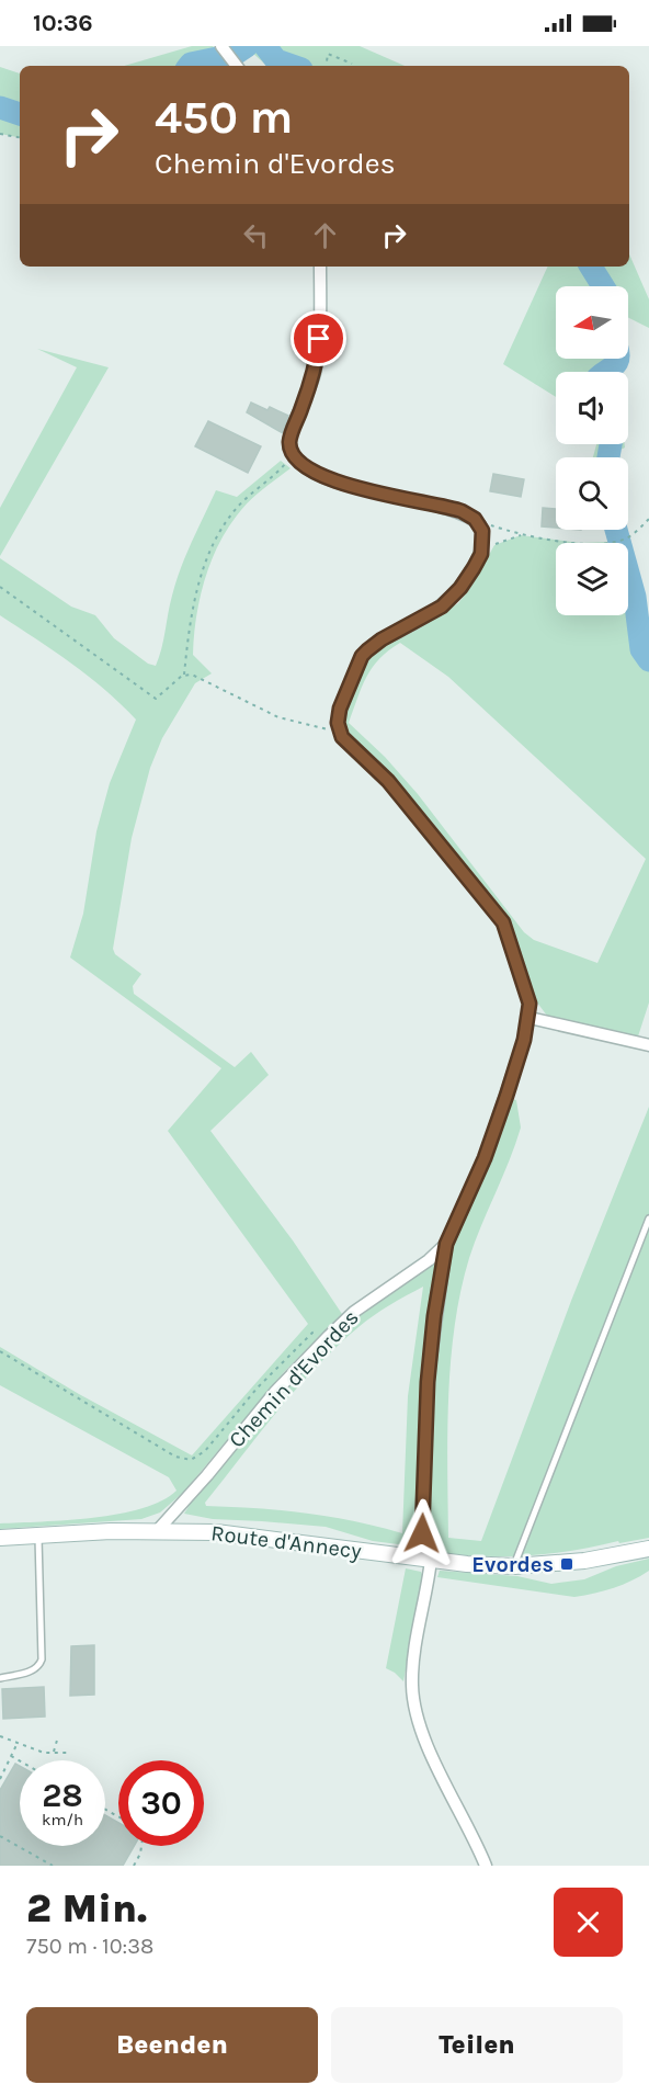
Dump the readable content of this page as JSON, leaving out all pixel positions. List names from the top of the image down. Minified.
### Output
{"streets":{"main road":["Route d'Annecy"],"street":["Chemin d'Evordes"]},"crossings":[["Chemin d'Evordes","Route d'Annecy"]],"places":{"transit":["Evordes"]},"north":"left","page":{"status":"10:36","turn":["450 m","Chemin d'Evordes"],"speed":"28 km/h","limit":"30","heading":["2 Min.","750 m · 10:38"],"buttons":["Beenden","Teilen"]}}
